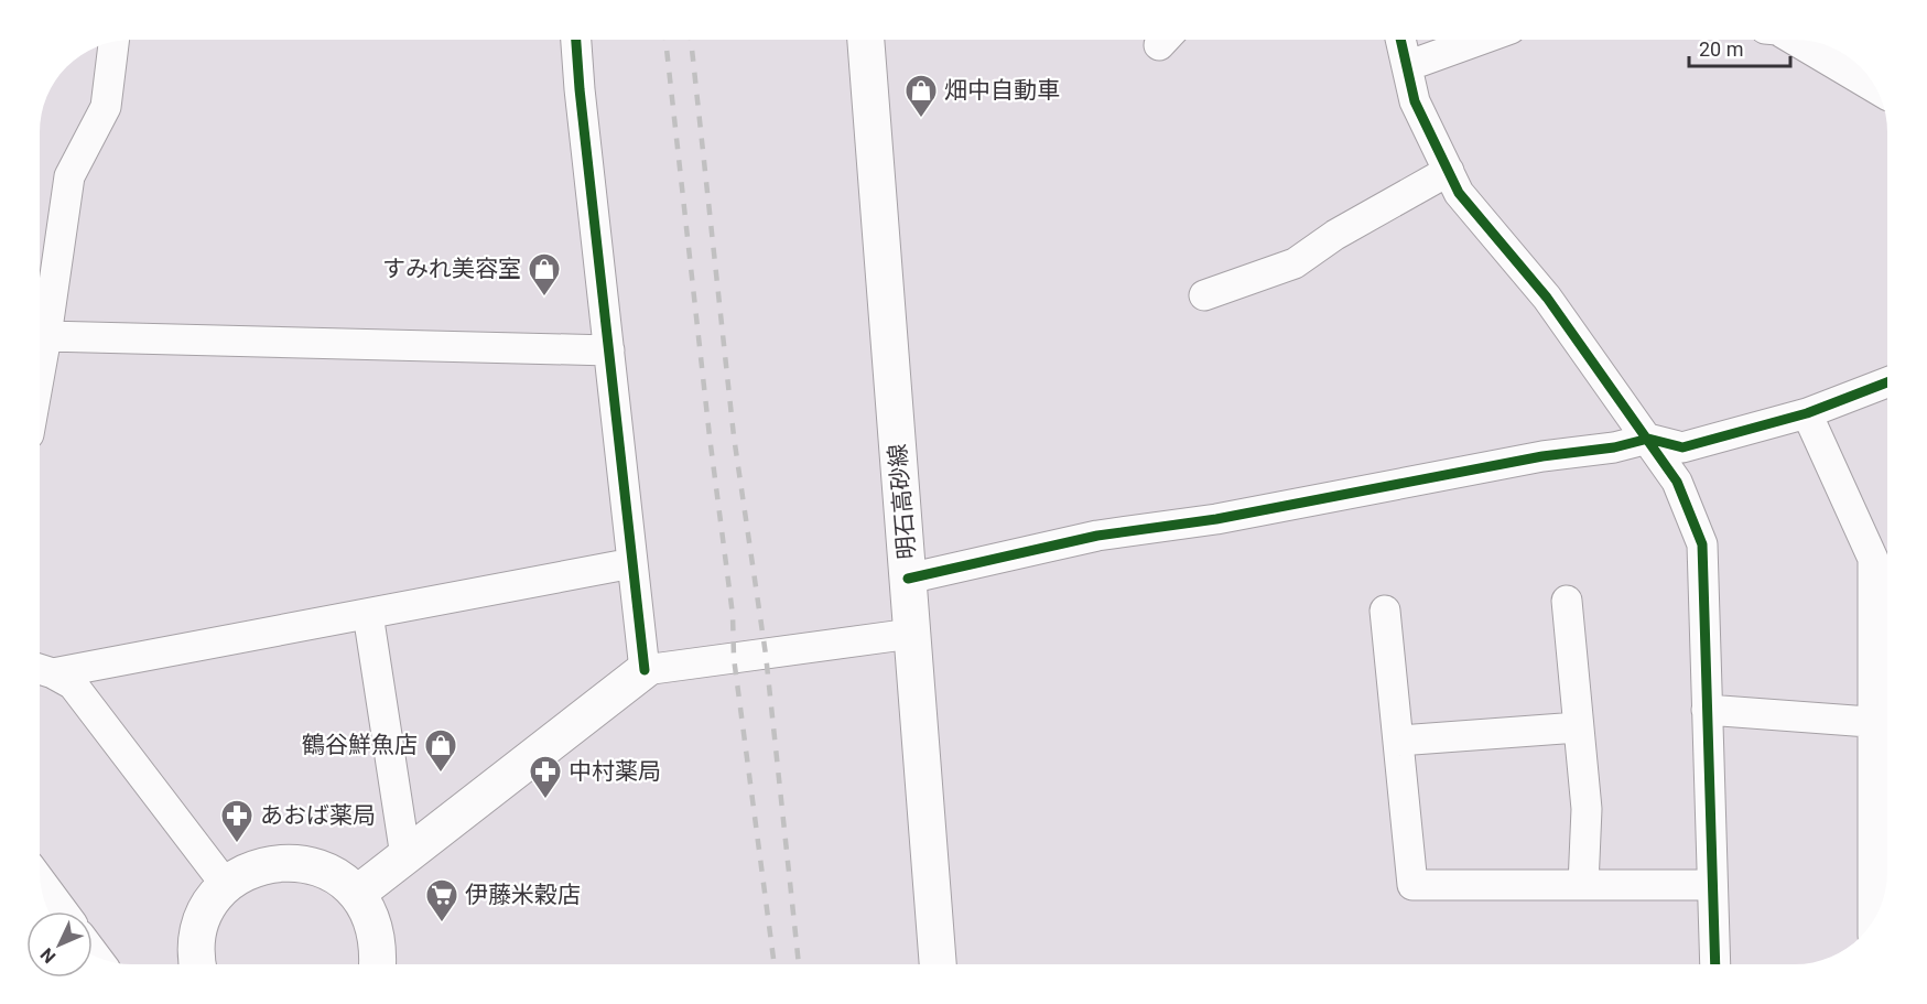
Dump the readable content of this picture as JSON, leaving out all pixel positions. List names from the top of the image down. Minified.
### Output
{"streets":{"main road":["明石高砂線"]},"places":{"shop":["畑中自動車","すみれ美容室","鶴谷鮮魚店"],"pharmacy":["中村薬局","あおば薬局"],"supermarket":["伊藤米穀店"]},"scale_bar":"20 m","north":"bottom left"}
